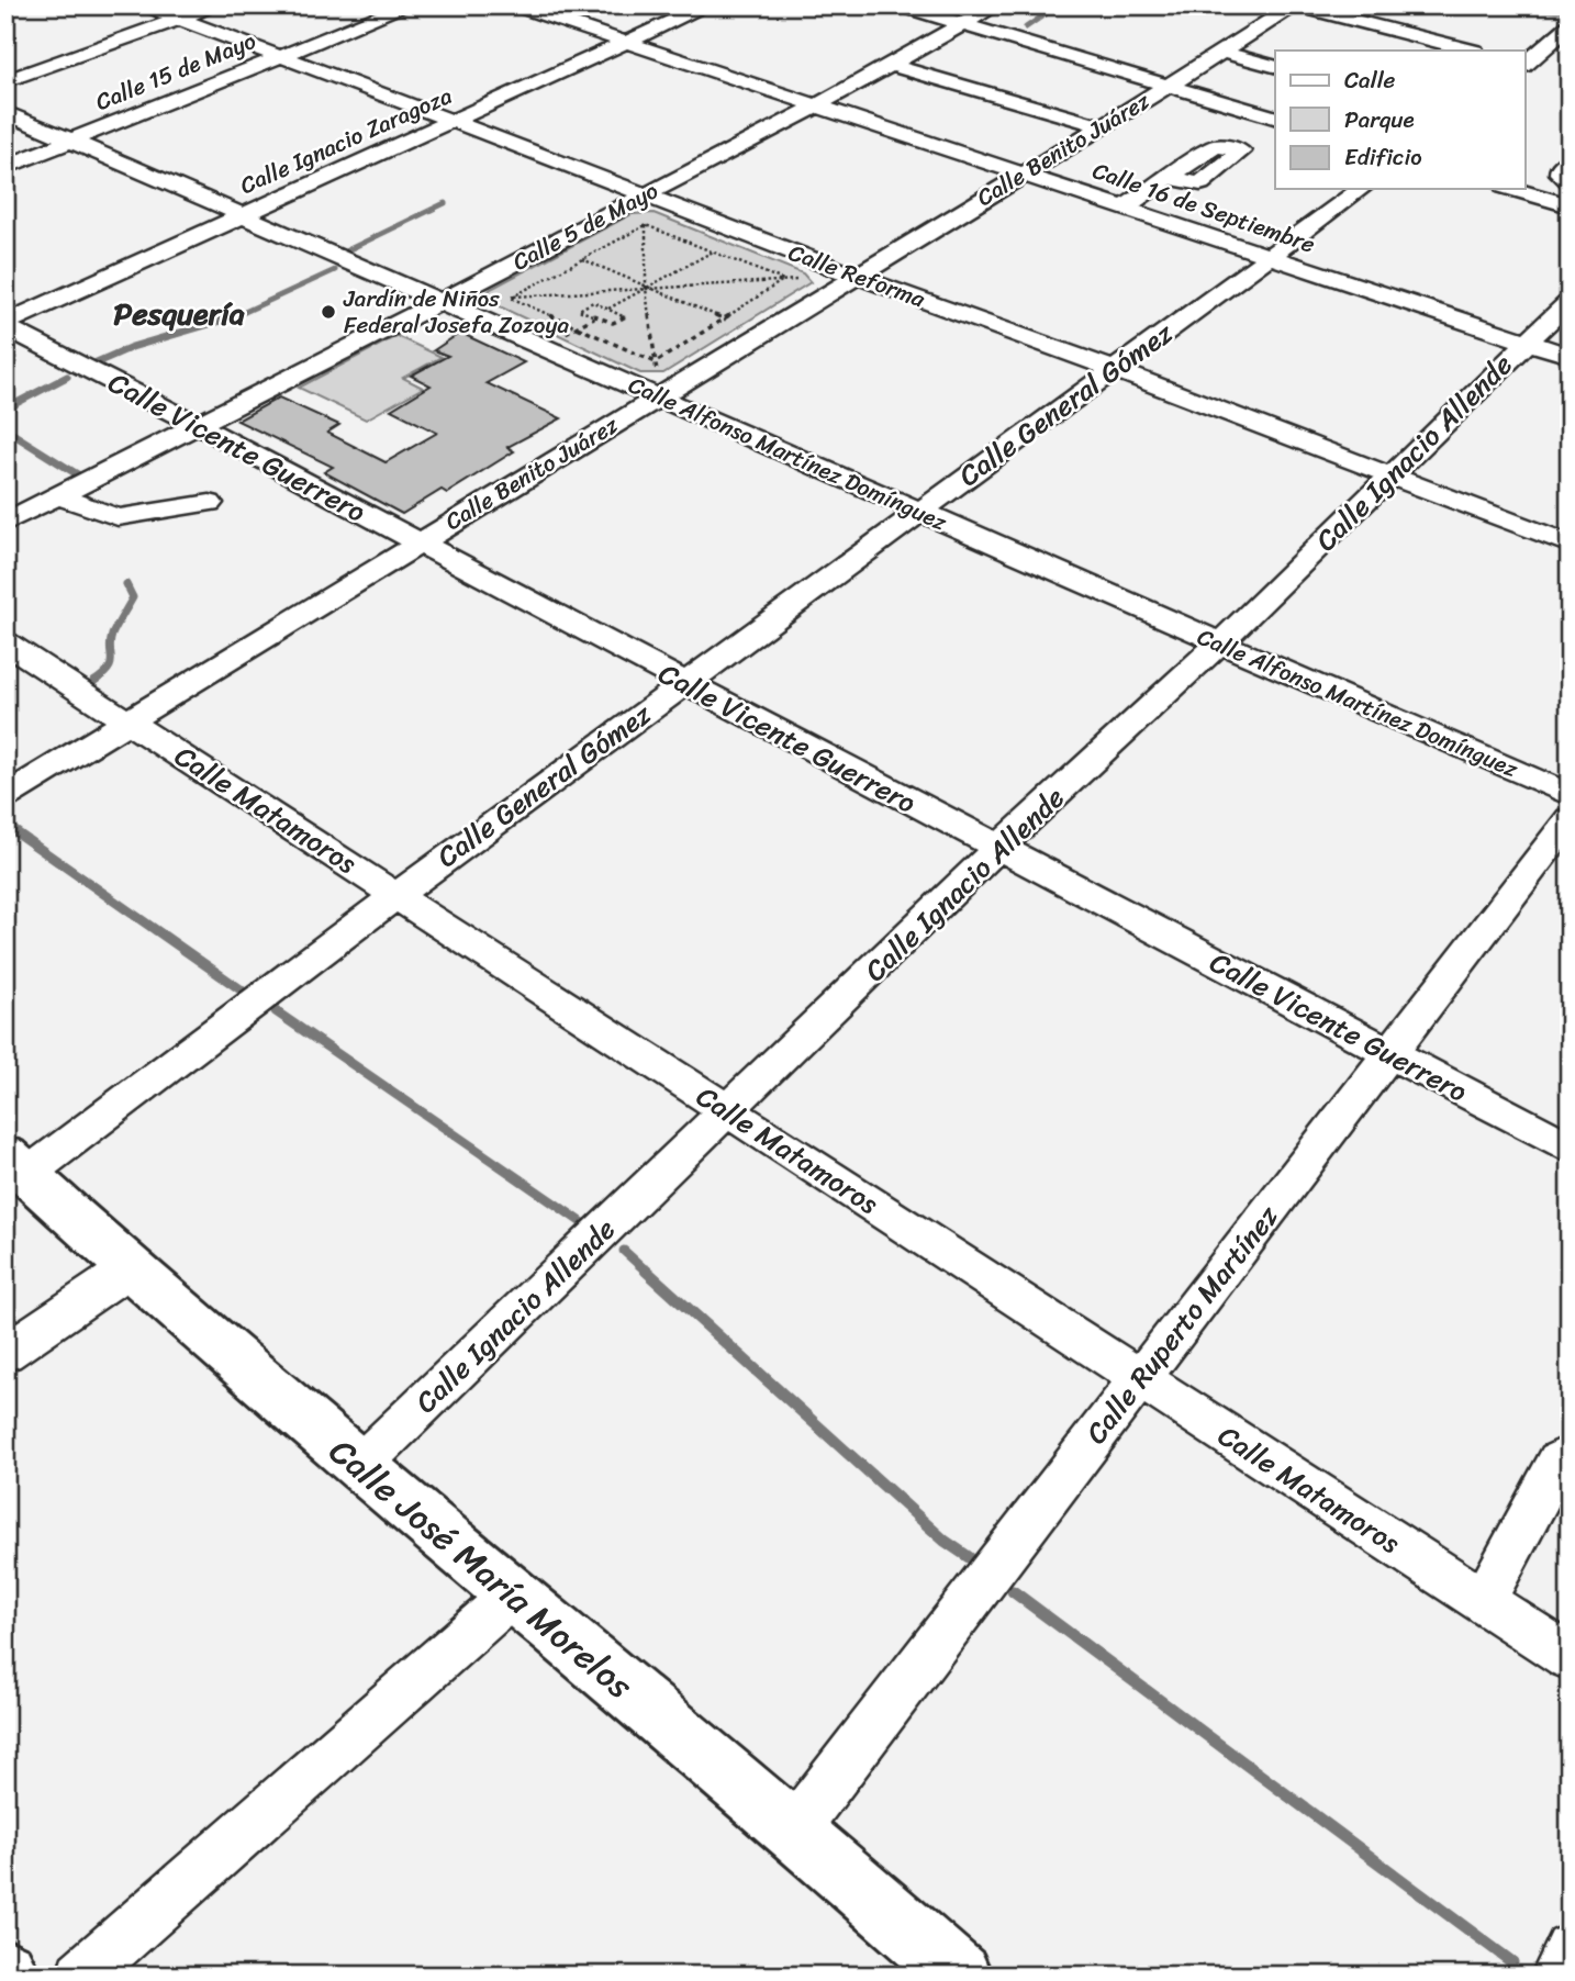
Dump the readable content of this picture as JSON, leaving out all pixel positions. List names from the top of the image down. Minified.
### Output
{"streets":{"main road":["Calle José María Morelos"],"street":["Calle 15 de Mayo","Calle Ignacio Zaragoza","Calle Benito Juárez","Calle 16 de Septiembre","Calle 5 de Mayo","Calle Reforma","Calle General Gómez","Calle Vicente Guerrero","Calle Ignacio Allende","Calle Alfonso Martínez Domínguez","Calle Matamoros","Calle Ruperto Martínez"]},"crossings":[["Calle 15 de Mayo","Calle Reforma"],["Calle 15 de Mayo","Calle Alfonso Martínez Domínguez"],["Calle Ignacio Zaragoza","Calle 16 de Septiembre"],["Calle Ignacio Zaragoza","Calle Reforma"],["Calle Ignacio Zaragoza","Calle Vicente Guerrero"],["Calle Ignacio Zaragoza","Calle Alfonso Martínez Domínguez"],["Calle Benito Juárez","Calle 16 de Septiembre"],["Calle Benito Juárez","Calle Reforma"],["Calle Benito Juárez","Calle Vicente Guerrero"],["Calle Benito Juárez","Calle Alfonso Martínez Domínguez"],["Calle Benito Juárez","Calle Matamoros"],["Calle 16 de Septiembre","Calle 5 de Mayo"],["Calle 16 de Septiembre","Calle General Gómez"],["Calle 16 de Septiembre","Calle Ignacio Allende"],["Calle 5 de Mayo","Calle Reforma"],["Calle 5 de Mayo","Calle Vicente Guerrero"],["Calle 5 de Mayo","Calle Alfonso Martínez Domínguez"],["Calle Reforma","Calle General Gómez"],["Calle Reforma","Calle Ignacio Allende"],["Calle General Gómez","Calle Vicente Guerrero"],["Calle General Gómez","Calle Alfonso Martínez Domínguez"],["Calle General Gómez","Calle Matamoros"],["Calle General Gómez","Calle José María Morelos"],["Calle Vicente Guerrero","Calle Ignacio Allende"],["Calle Vicente Guerrero","Calle Ruperto Martínez"],["Calle Ignacio Allende","Calle Alfonso Martínez Domínguez"],["Calle Ignacio Allende","Calle Matamoros"],["Calle Ignacio Allende","Calle José María Morelos"],["Calle Matamoros","Calle Ruperto Martínez"],["Calle Ruperto Martínez","Calle José María Morelos"]],"districts":["Pesquería"],"places":["Jardín de Niños Federal Josefa Zozoya"],"legend":["Calle","Parque","Edificio"]}
